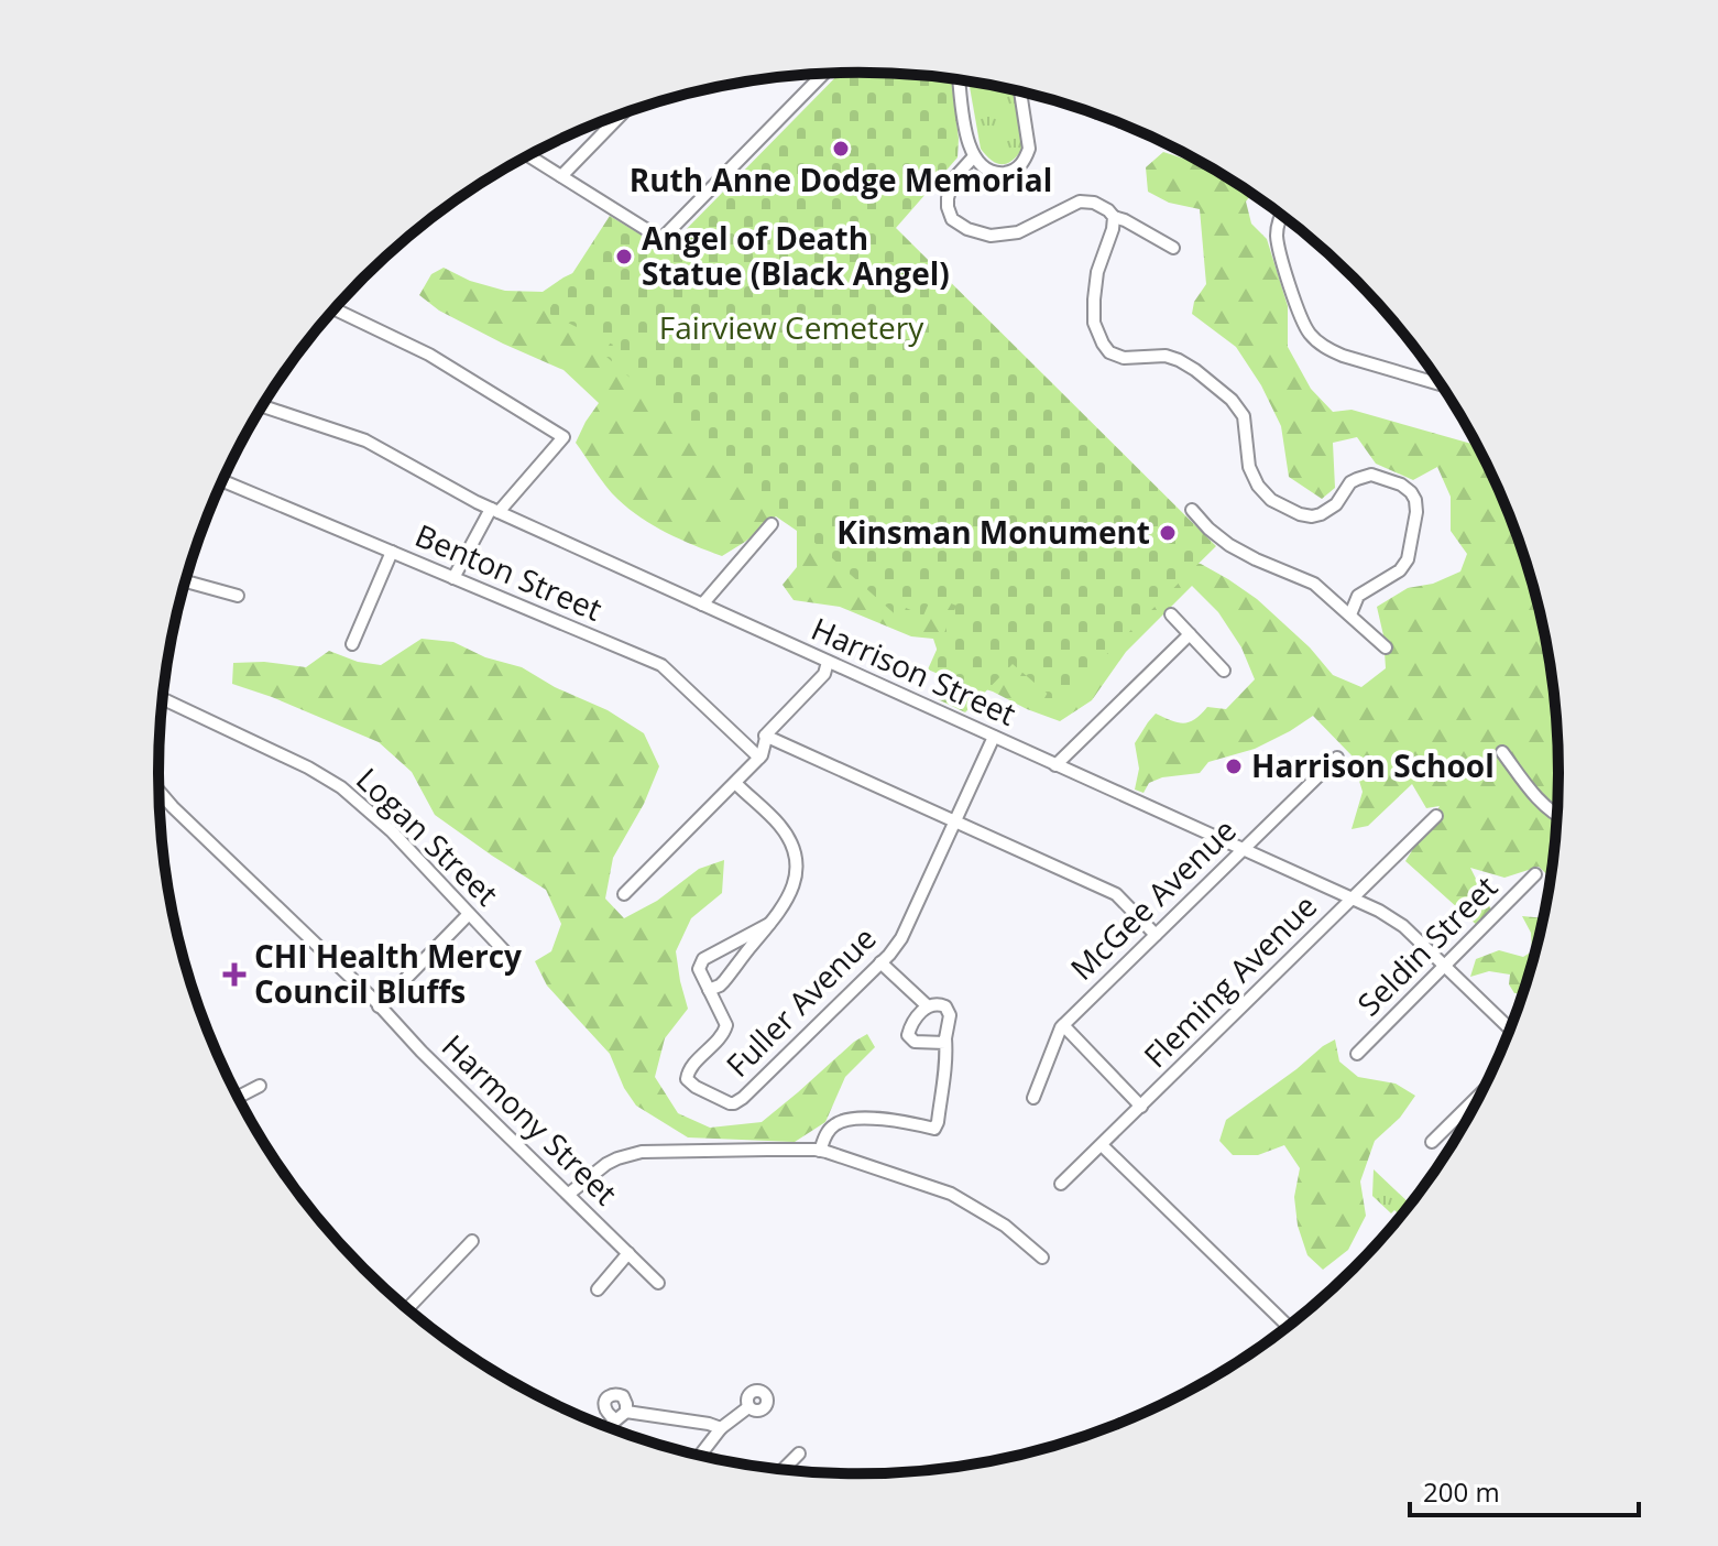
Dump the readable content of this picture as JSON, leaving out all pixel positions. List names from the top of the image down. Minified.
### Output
{"streets":{"street":["Benton Street","Harrison Street","Logan Street","McGee Avenue","Seldin Street","Fleming Avenue","Fuller Avenue","Harmony Street"]},"crossings":[["Harrison Street","McGee Avenue"],["Harrison Street","Seldin Street"],["Harrison Street","Fleming Avenue"],["Harrison Street","Fuller Avenue"]],"parks":["Fairview Cemetery"],"places":{"other":["Ruth Anne Dodge Memorial","Angel of Death Statue (Black Angel)","Kinsman Monument","Harrison School"],"health":["CHI Health Mercy Council Bluffs"]},"scale_bar":"200 m"}
